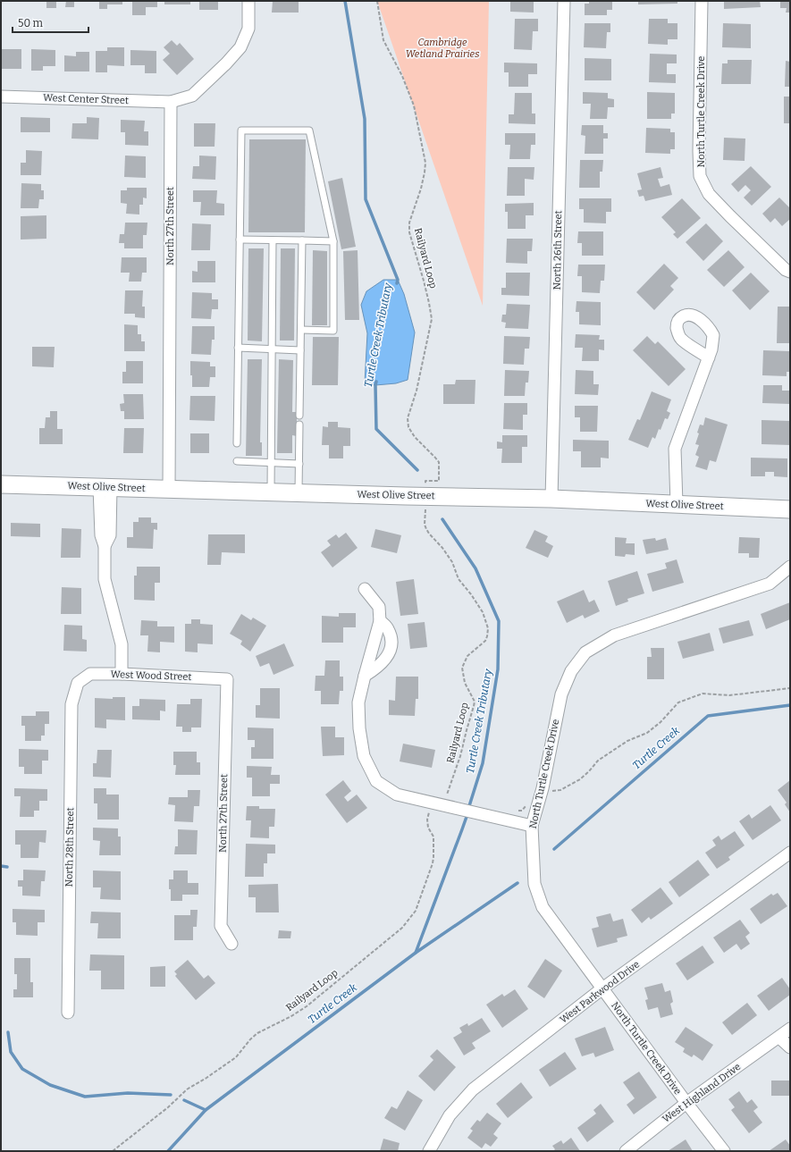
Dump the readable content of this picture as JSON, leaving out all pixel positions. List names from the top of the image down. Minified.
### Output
{"streets":{"main road":["West Olive Street"],"street":["West Center Street","North Turtle Creek Drive","North 27th Street","North 26th Street","West Wood Street","North 28th Street","West Parkwood Drive","West Highland Drive"],"path":["Railyard Loop"]},"crossings":[["West Center Street","North 27th Street"],["North Turtle Creek Drive","West Parkwood Drive"],["North Turtle Creek Drive","West Highland Drive"],["North 27th Street","West Olive Street"],["North 27th Street","West Wood Street"],["North 26th Street","West Olive Street"],["West Wood Street","North 28th Street"]],"water":["Turtle Creek Tributary","Turtle Creek"],"parks":["Cambridge Wetland Prairies"],"scale_bar":"50 m"}
